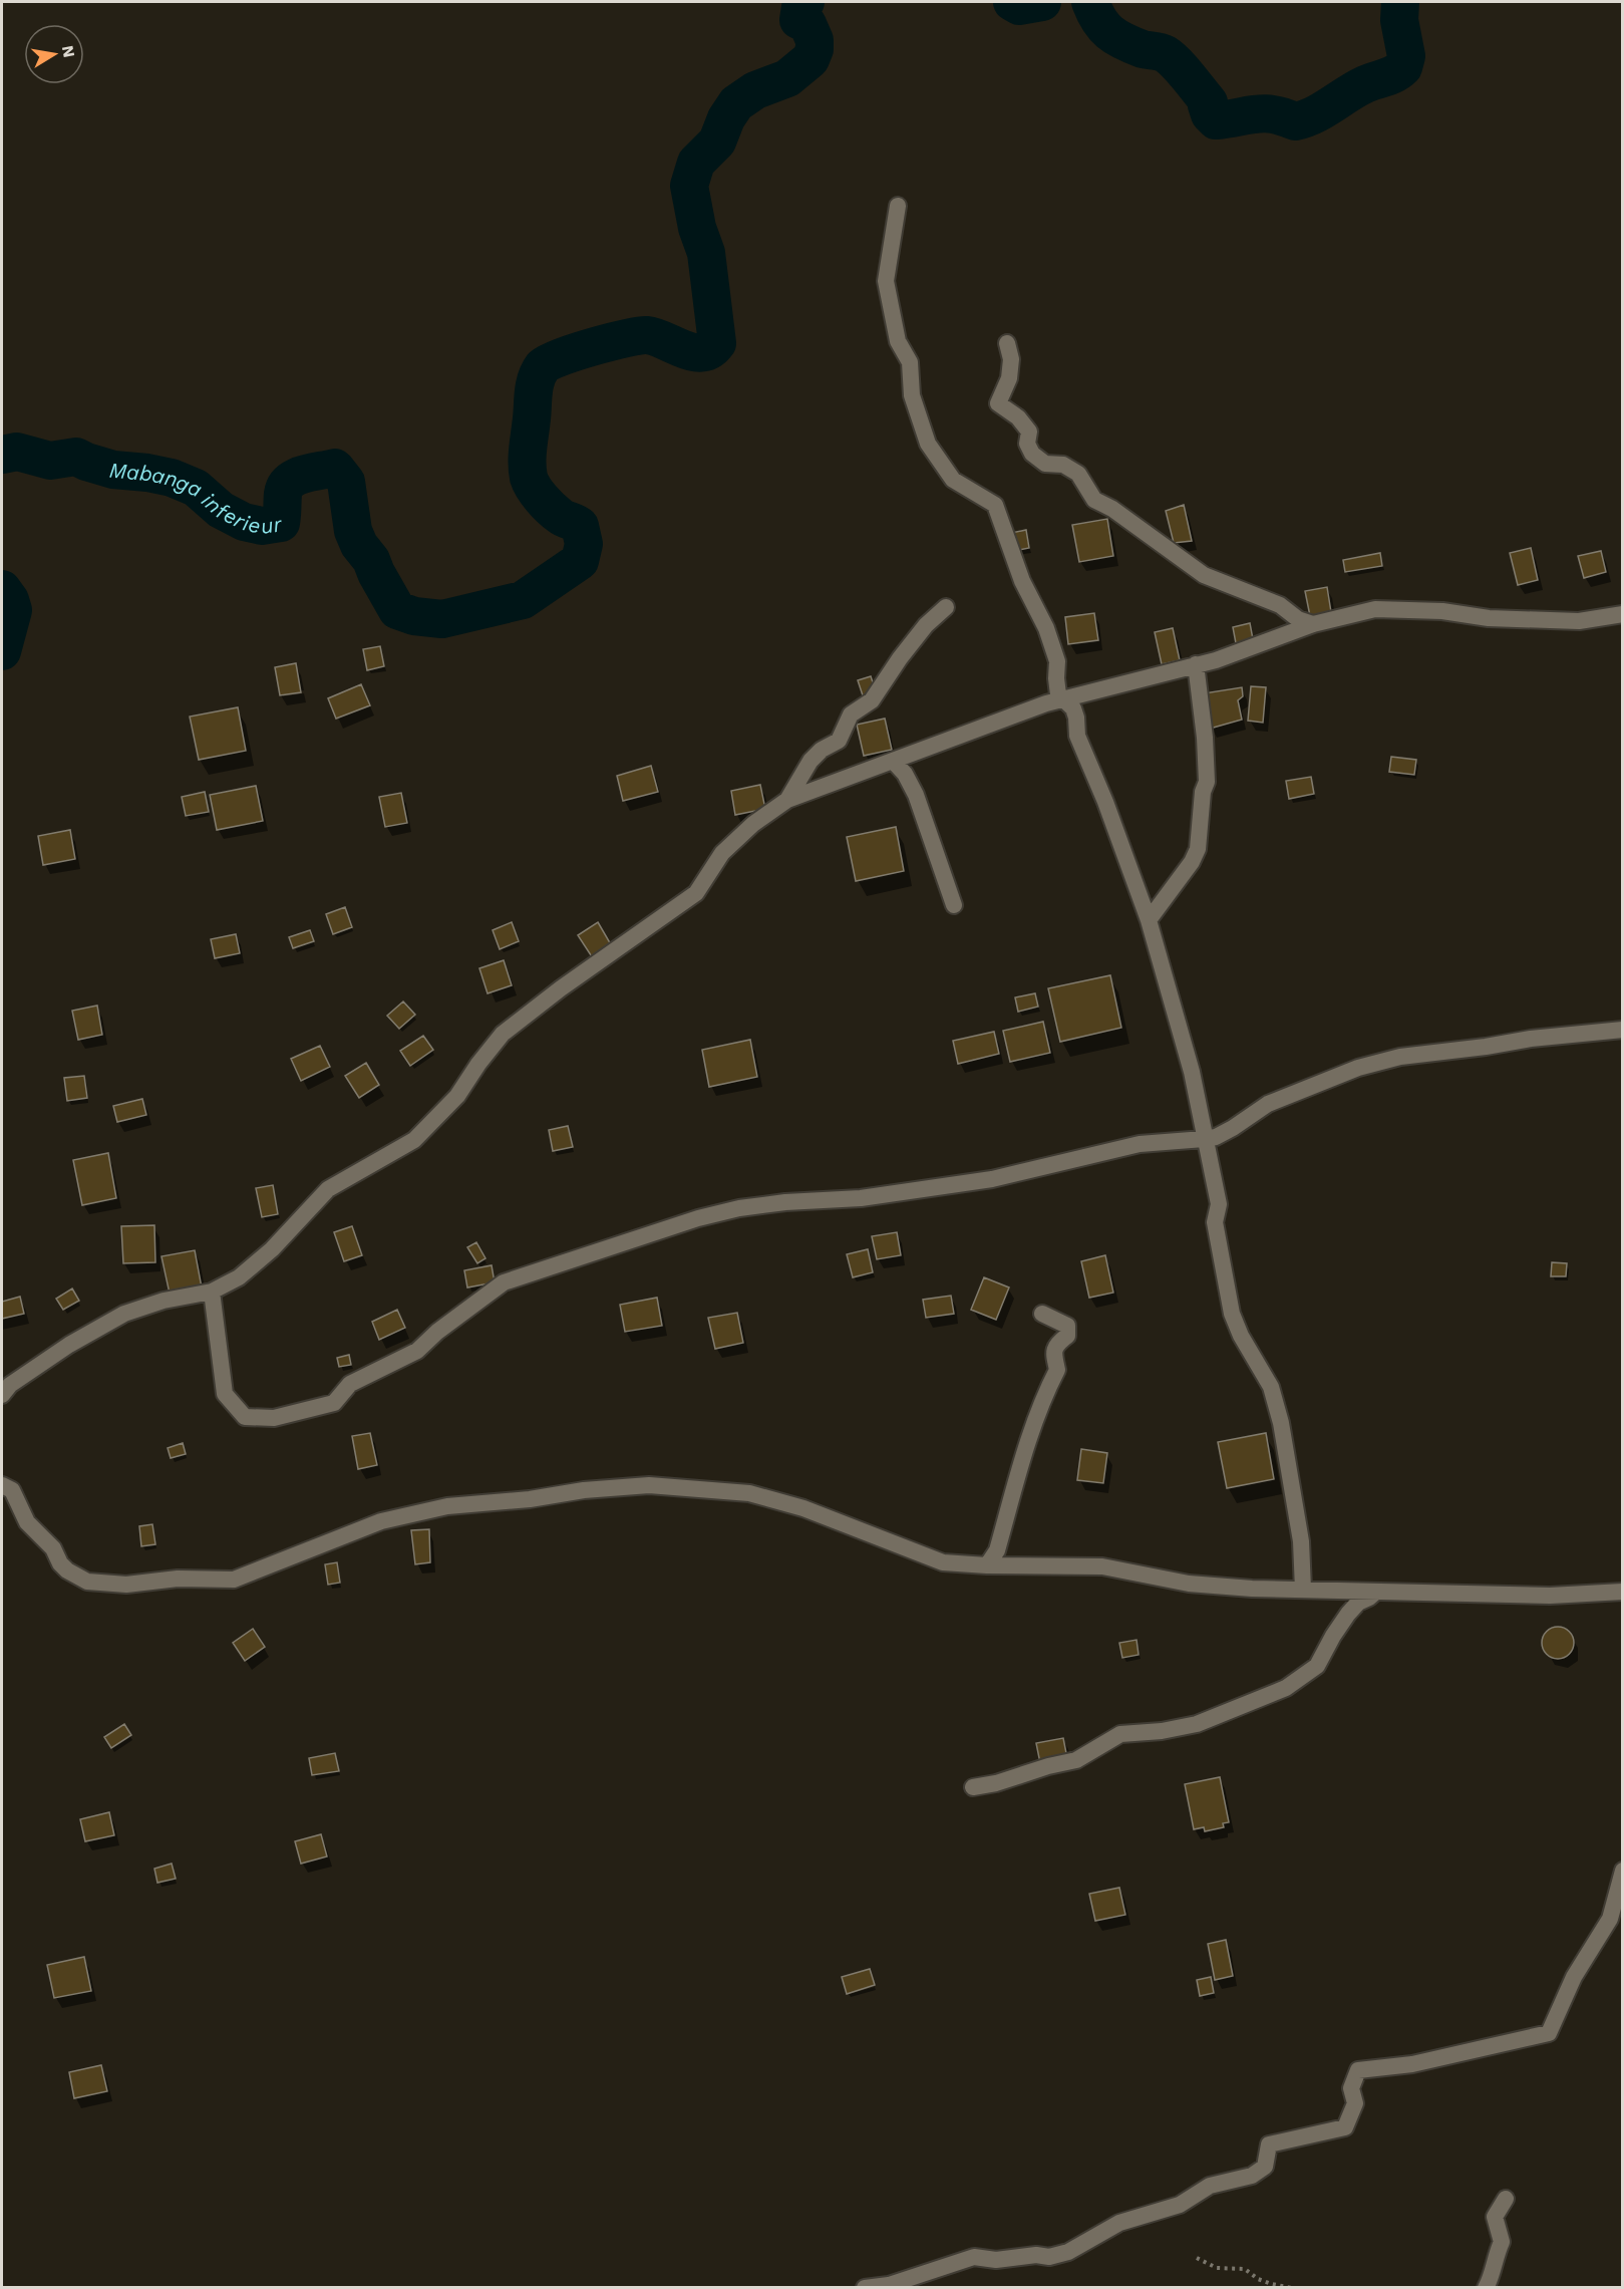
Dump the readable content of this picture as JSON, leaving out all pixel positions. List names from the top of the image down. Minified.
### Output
{"water":["Mabanga inferieur"],"north":"right"}
